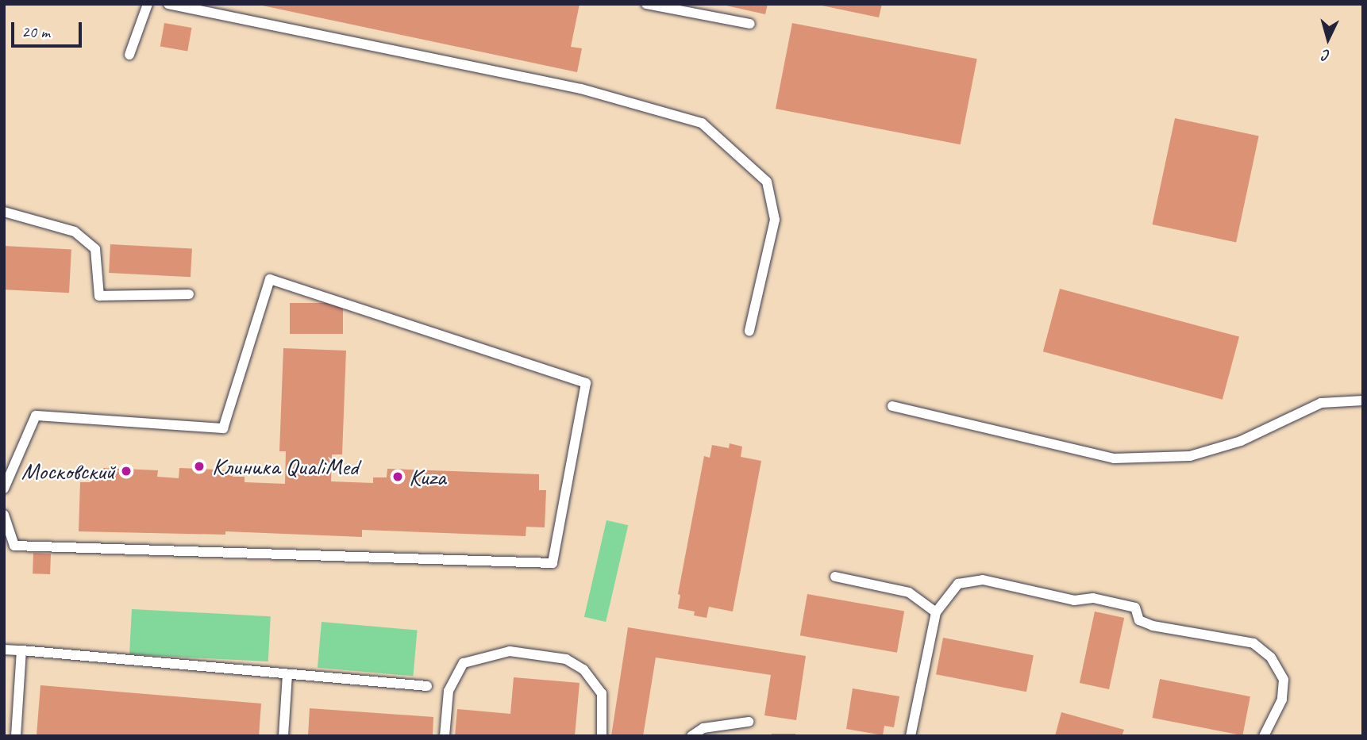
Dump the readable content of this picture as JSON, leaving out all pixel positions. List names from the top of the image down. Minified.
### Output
{"places":["Клиника QualiMed","Московский","Kuza"],"scale_bar":"20 m","north":"bottom"}
